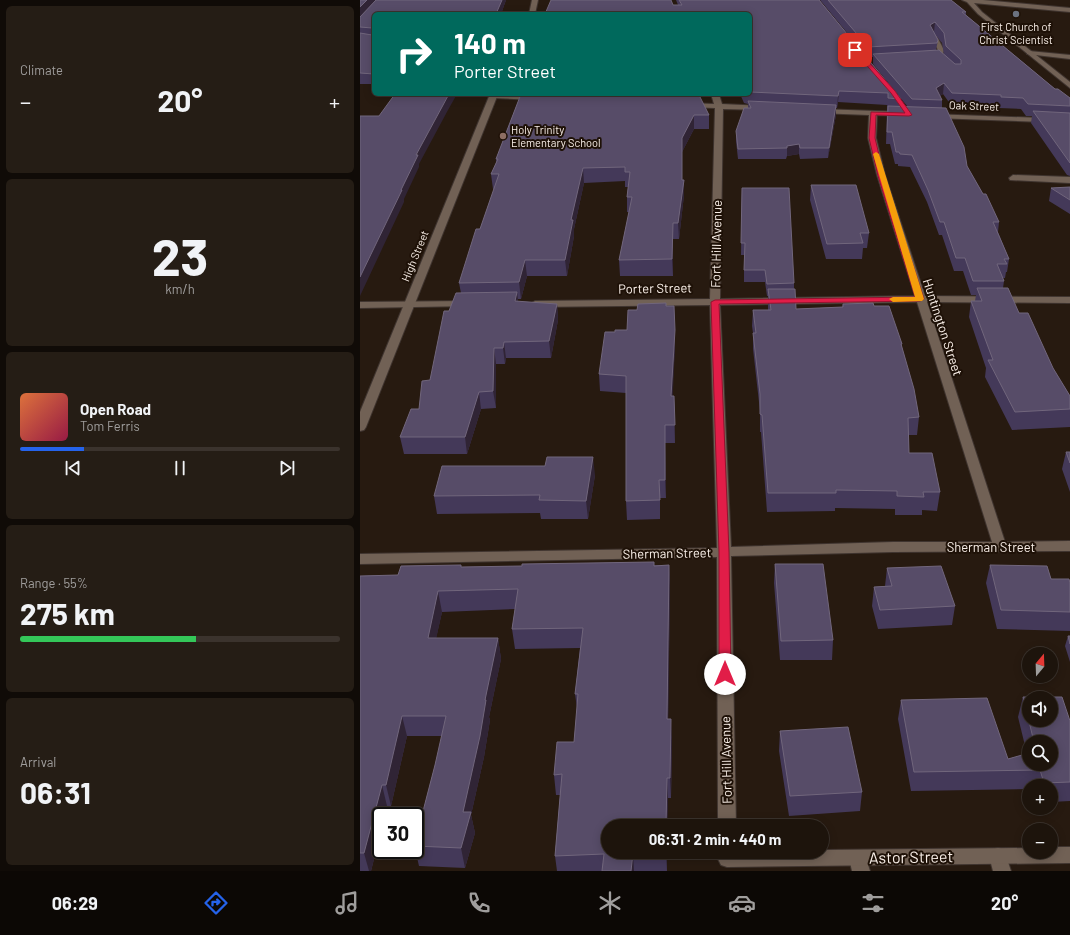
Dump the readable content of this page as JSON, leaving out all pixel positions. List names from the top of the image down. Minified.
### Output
{"streets":{"street":["Oak Street","Fort Hill Avenue","High Street","Porter Street","Huntington Street","Sherman Street","Astor Street"]},"crossings":[["Fort Hill Avenue","Porter Street"],["Fort Hill Avenue","Sherman Street"],["Porter Street","Huntington Street"],["Huntington Street","Sherman Street"]],"places":["First Church of Christ Scientist","Holy Trinity Elementary School"],"north":"top","page":{"tile":["Climate",["23","km/h"],["Range · 55%","275 km"],["Arrival","06:31"]],"turn":["140 m","Porter Street"],"heat":["−","20°","+"],"song":["Open Road","Tom Ferris"],"map_buttons":["+","−"],"limit":"30","trip":"06:31 · 2 min · 440 m","tabs":["06:29","20°"]}}
